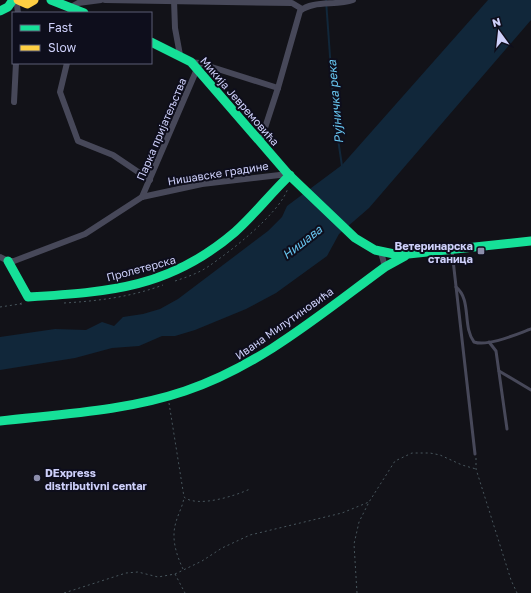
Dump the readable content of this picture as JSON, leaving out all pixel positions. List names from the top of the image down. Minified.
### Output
{"streets":{"street":["Микија Јевремовића","Парка пријатељства","Нишавске градине","Пролетерска","Ивана Милутиновића"]},"crossings":[["Микија Јевремовића","Парка пријатељства"],["Микија Јевремовића","Нишавске градине"],["Микија Јевремовића","Пролетерска"],["Микија Јевремовића","Ивана Милутиновића"],["Парка пријатељства","Нишавске градине"],["Нишавске градине","Пролетерска"]],"water":["Рујничка река","Нишава"],"places":{"transit":["Ветеринарска станица"],"other":["DExpress distributivni centar"]},"legend":["Fast","Slow"],"north":"top"}
